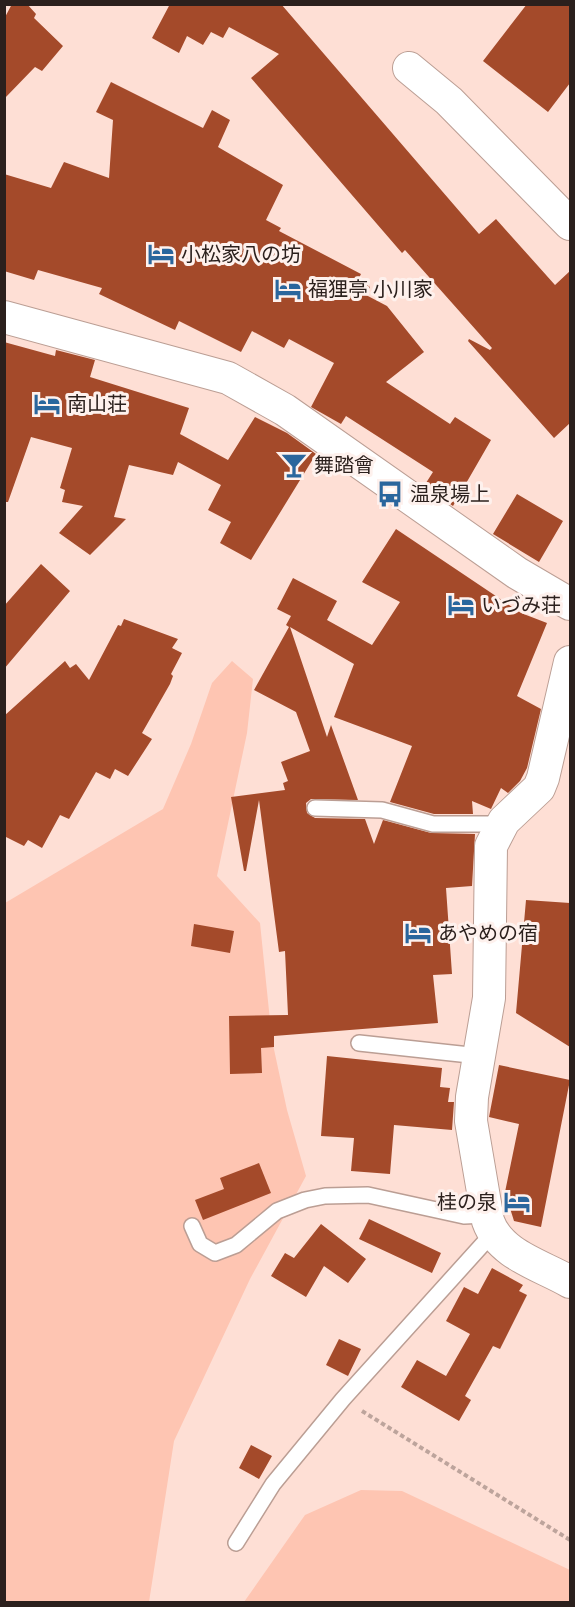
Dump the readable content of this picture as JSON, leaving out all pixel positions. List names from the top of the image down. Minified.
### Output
{"places":{"hotel":["小松家八の坊","福狸亭 小川家","南山荘","いづみ荘","あやめの宿","桂の泉"],"bar":["舞踏會"],"bus stop":["温泉場上"]}}
